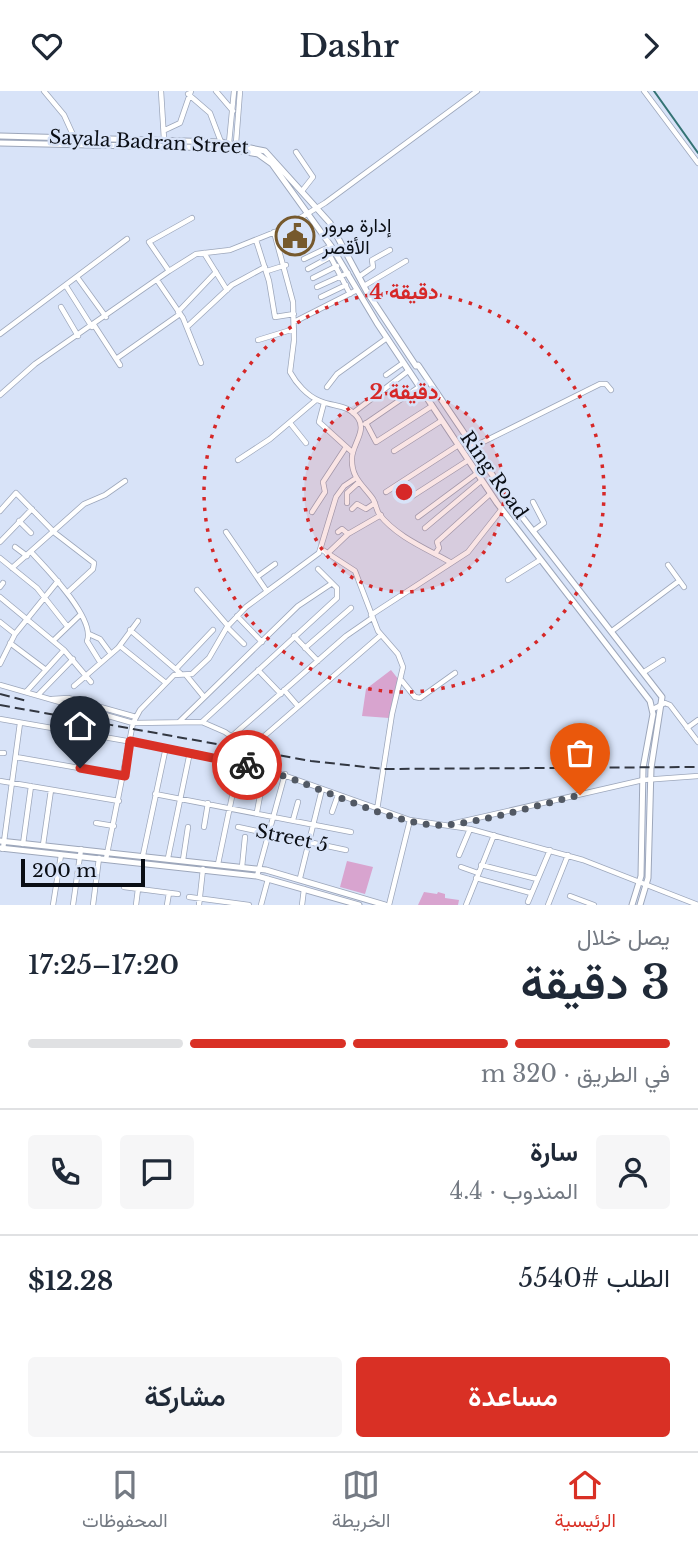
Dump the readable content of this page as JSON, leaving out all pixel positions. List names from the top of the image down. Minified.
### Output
{"streets":{"main road":["Sayala Badran Street","Ring Road"],"street":["Street 5"]},"crossings":[["Sayala Badran Street","Ring Road"]],"places":{"public building":["إدارة مرور الأقصر"]},"scale_bar":"200 m","page":{"header":"Dashr","scale":"200 m","heading":["3 دقيقة","يصل خلال","17:20–17:25"],"panel":["سارة","المندوب · 4.4","الطلب #5540","$12.28"],"bar":"في الطريق · 320 m","buttons":["مساعدة","مشاركة"],"tabs":["الرئيسية","الخريطة","المحفوظات"]},"rings":["4 دقيقة","2 دقيقة"]}
